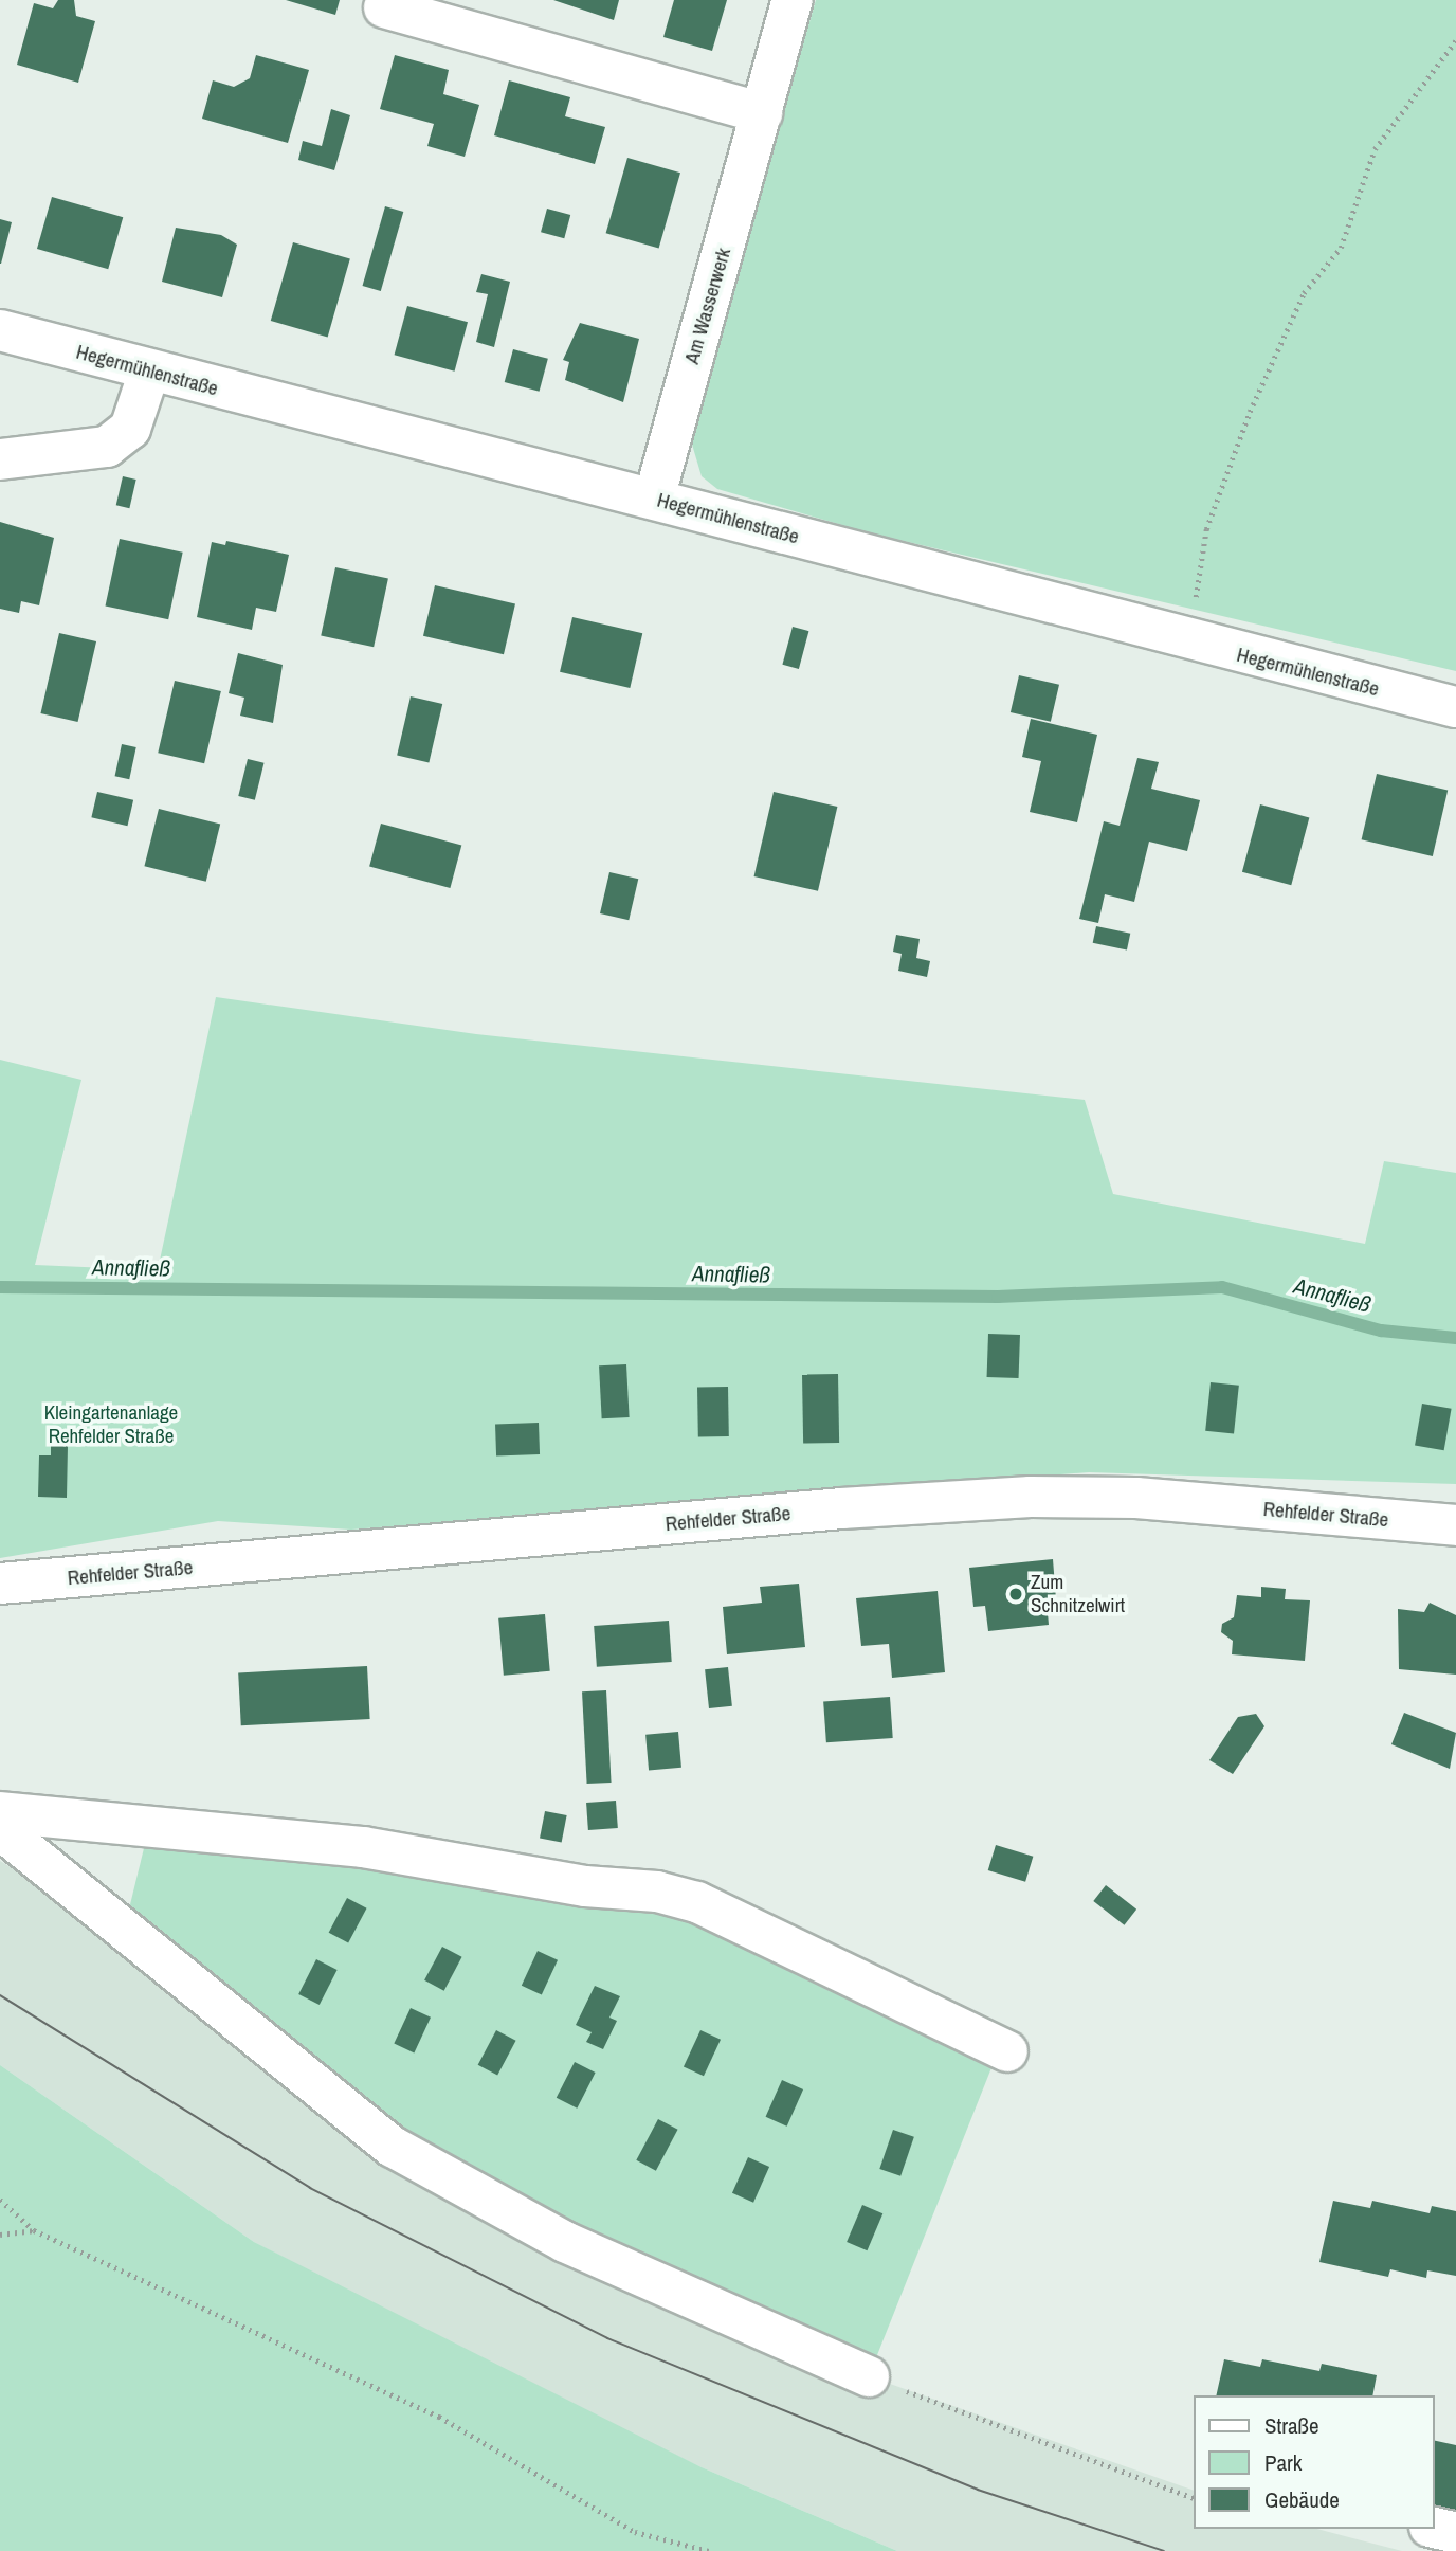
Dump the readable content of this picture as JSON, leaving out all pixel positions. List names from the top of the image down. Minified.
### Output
{"streets":{"street":["Am Wasserwerk","Hegermühlenstraße","Rehfelder Straße"]},"crossings":[["Am Wasserwerk","Hegermühlenstraße"]],"water":["Annafließ"],"parks":["Kleingartenanlage Rehfelder Straße"],"places":["Zum Schnitzelwirt"],"legend":["Straße","Park","Gebäude"]}
